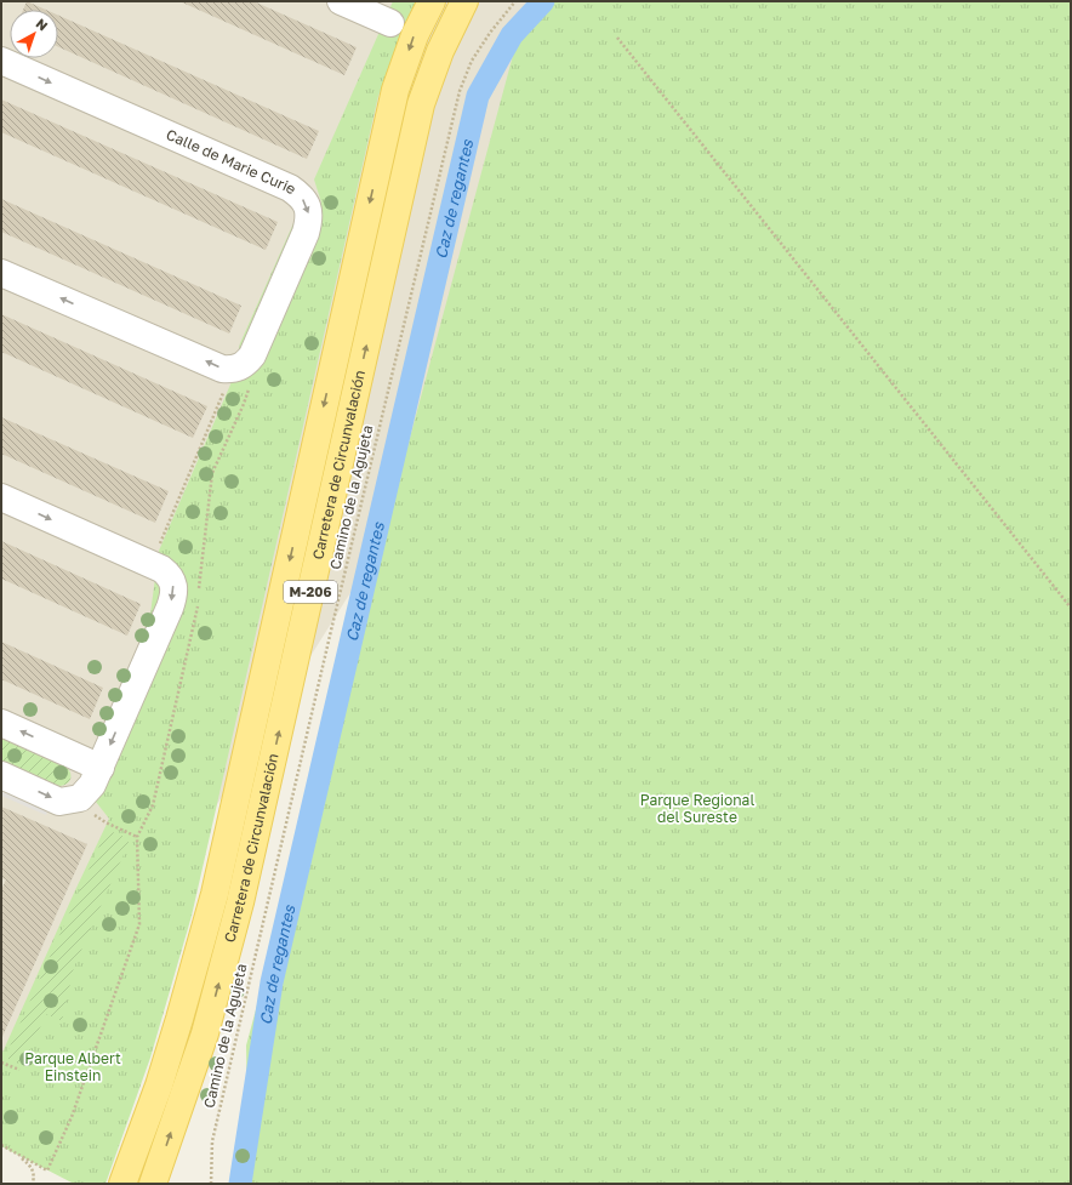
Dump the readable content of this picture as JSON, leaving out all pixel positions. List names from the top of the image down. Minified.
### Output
{"streets":{"main road":["Carretera de Circunvalación","M-206"],"street":["Calle de Marie Curie"],"path":["Camino de la Agujeta"]},"water":["Caz de regantes"],"parks":["Parque Regional del Sureste","Parque Albert Einstein"],"north":"top right"}
